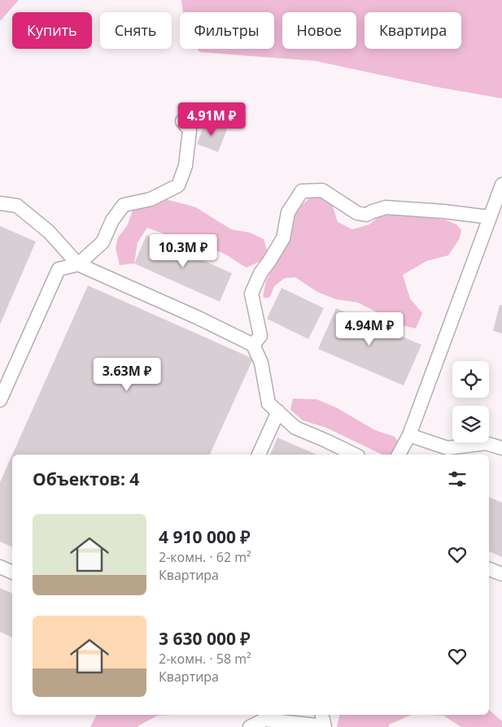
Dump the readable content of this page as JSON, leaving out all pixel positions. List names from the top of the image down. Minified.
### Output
{"page":{"chip":["Купить","Снять","Фильтры","Новое","Квартира"],"price":["4.91M ₽","10.3M ₽","4.94M ₽","3.63M ₽"],"heading":"Объектов: 4","list":[{"name":"4 910 000 ₽","note":"2-комн. · 62 m² · Квартира"},{"name":"3 630 000 ₽","note":"2-комн. · 58 m² · Квартира"}]}}
